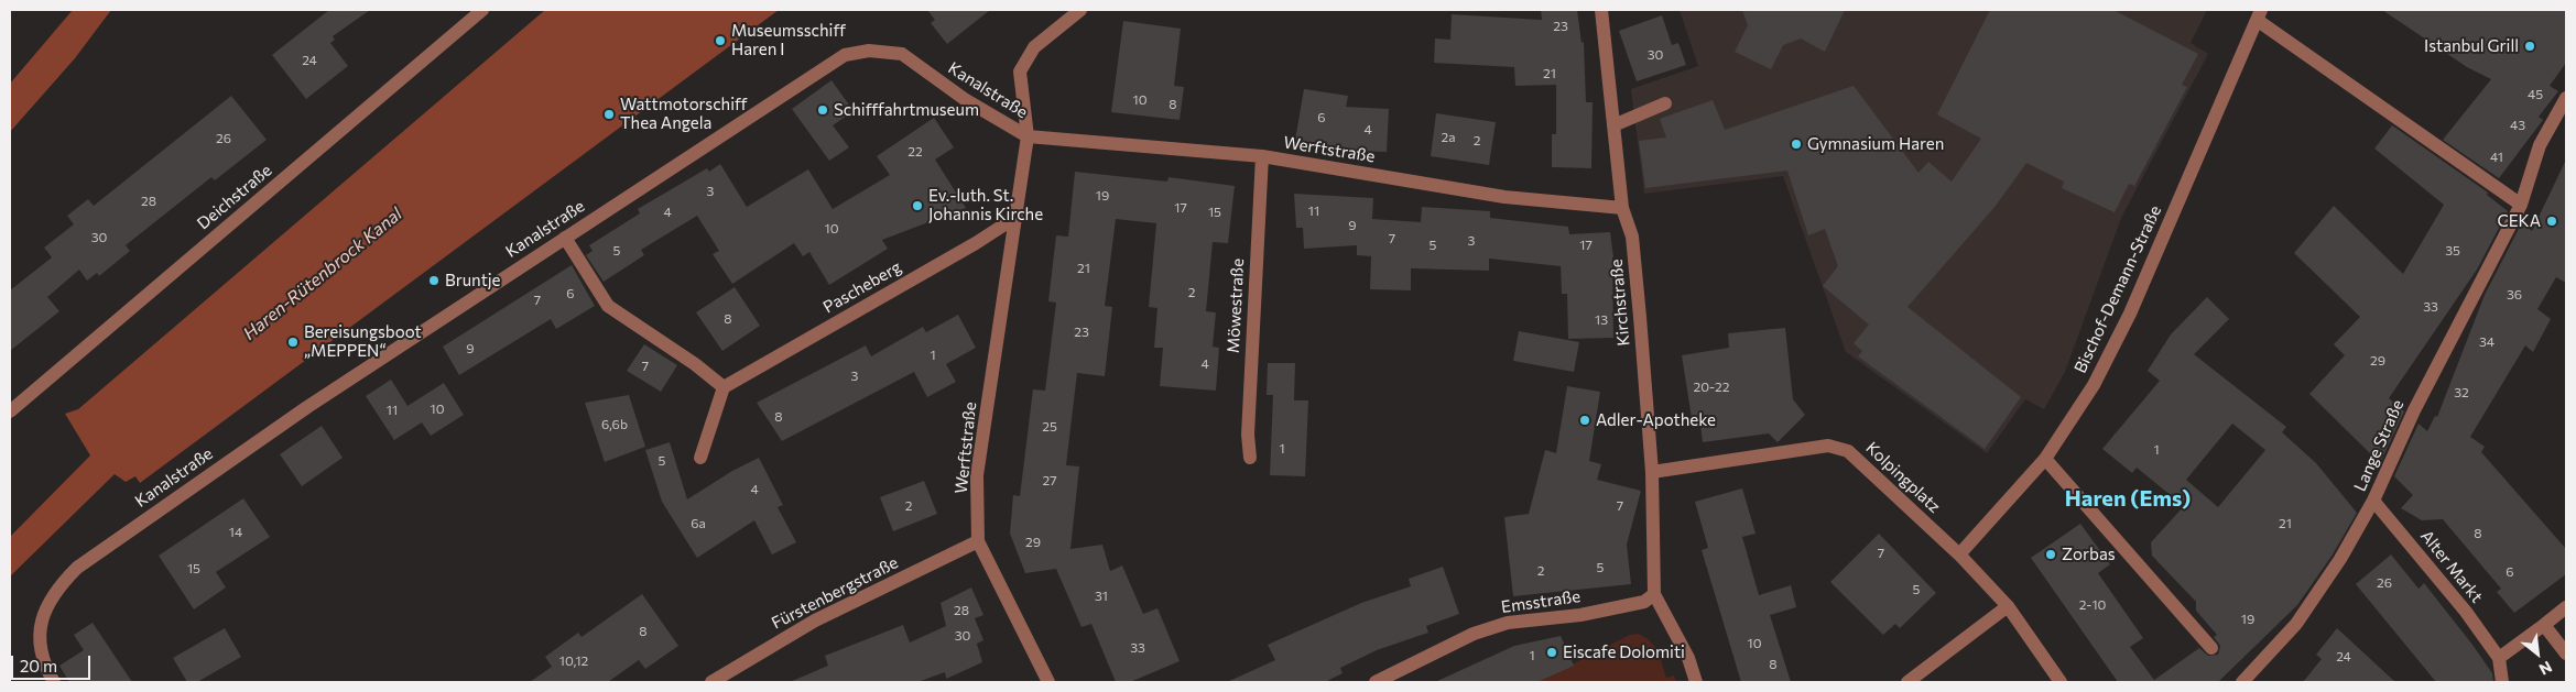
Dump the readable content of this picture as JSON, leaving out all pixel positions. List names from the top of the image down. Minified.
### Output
{"streets":{"street":["Kanalstraße","Werftstraße","Deichstraße","Pascheberg","Bischof-Demann-Straße","Kirchstraße","Möwestraße","Lange Straße","Kolpingplatz","Alter Markt","Fürstenbergstraße","Emsstraße"]},"crossings":[["Kanalstraße","Werftstraße"],["Werftstraße","Pascheberg"],["Werftstraße","Kirchstraße"],["Werftstraße","Möwestraße"],["Werftstraße","Fürstenbergstraße"],["Bischof-Demann-Straße","Kolpingplatz"],["Kirchstraße","Kolpingplatz"],["Kirchstraße","Emsstraße"],["Lange Straße","Alter Markt"]],"districts":["Haren (Ems)"],"water":["Haren-Rütenbrock Kanal"],"places":["Museumsschiff Haren I","Istanbul Grill","Schifffahrtmuseum","Wattmotorschiff Thea Angela","Gymnasium Haren","Ev.-luth. St. Johannis Kirche","CEKA","Bruntje","Bereisungsboot „MEPPEN“","Adler-Apotheke","Zorbas","Eiscafe Dolomiti"],"house_numbers":["23","30","24","21","45","10","8","6","43","4","2a","26","2","22","41","3","19","28","17","11","4","15","9","10","30","7","3","5","17","5","35","21","2","6","36","7","33","8","13","23","34","9","1","29","4","7","3","20-22","32","10","11","8","6,6b","25","1","1","5","27","4","2","7","6a","21","14","8","29","7","5","15","2","6","26","5","31","2-10","28","19","8","30","10","33","1","24","10,12","8"],"scale_bar":"20 m","north":"bottom right"}
